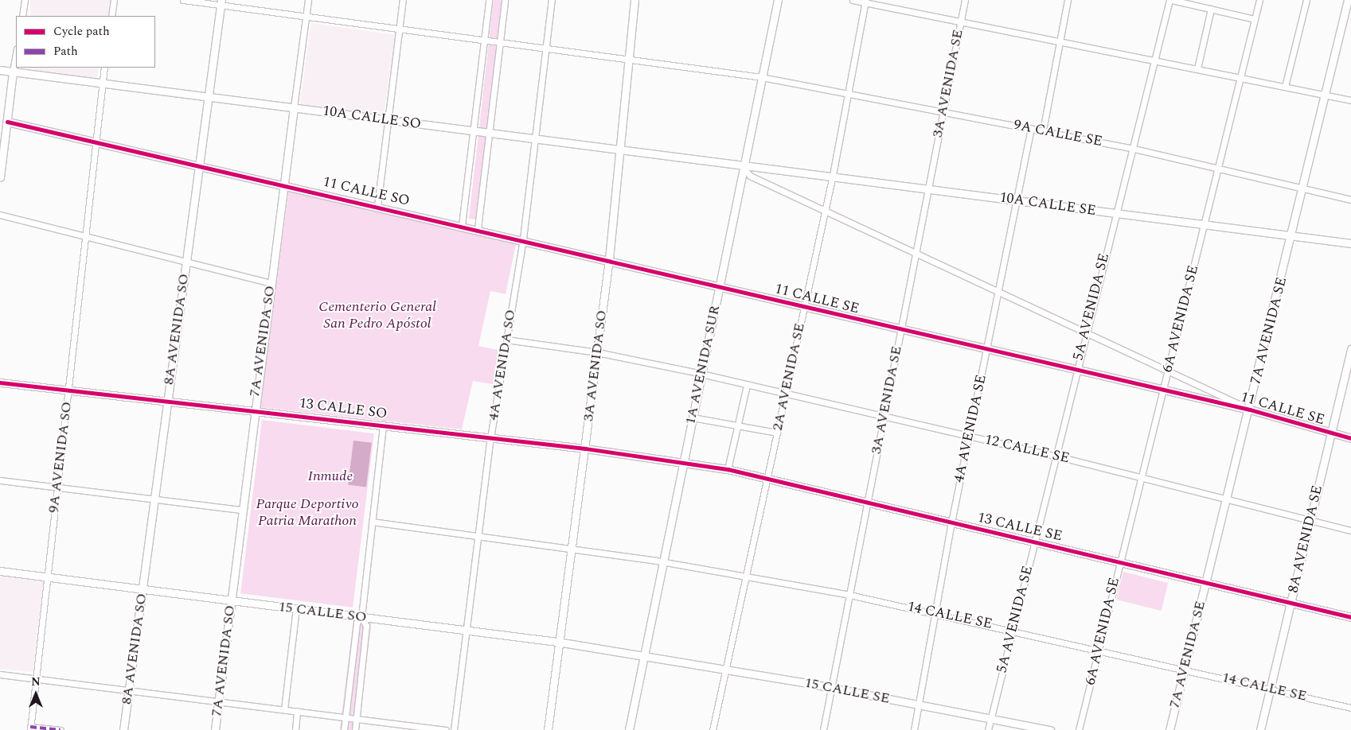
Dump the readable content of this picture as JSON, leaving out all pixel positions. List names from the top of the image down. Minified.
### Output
{"streets":{"street":["3A AVENIDA SE","10A CALLE SO","9A CALLE SE","11 CALLE SO","10A CALLE SE","11 CALLE SE","5A AVENIDA SE","6A AVENIDA SE","8A AVENIDA SO","7A AVENIDA SE","7A AVENIDA SO","4A AVENIDA SO","1A AVENIDA SUR","3A AVENIDA SO","2A AVENIDA SE","13 CALLE SO","4A AVENIDA SE","12 CALLE SE","9A AVENIDA SO","13 CALLE SE","8A AVENIDA SE","15 CALLE SO","14 CALLE SE","15 CALLE SE"]},"crossings":[["3A AVENIDA SE","9A CALLE SE"],["3A AVENIDA SE","10A CALLE SE"],["3A AVENIDA SE","11 CALLE SE"],["3A AVENIDA SE","12 CALLE SE"],["3A AVENIDA SE","13 CALLE SE"],["3A AVENIDA SE","14 CALLE SE"],["3A AVENIDA SE","15 CALLE SE"],["10A CALLE SO","10A CALLE SE"],["10A CALLE SO","8A AVENIDA SO"],["10A CALLE SO","7A AVENIDA SO"],["10A CALLE SO","4A AVENIDA SO"],["10A CALLE SO","1A AVENIDA SUR"],["10A CALLE SO","3A AVENIDA SO"],["10A CALLE SO","9A AVENIDA SO"],["9A CALLE SE","5A AVENIDA SE"],["9A CALLE SE","6A AVENIDA SE"],["9A CALLE SE","8A AVENIDA SO"],["9A CALLE SE","7A AVENIDA SE"],["9A CALLE SE","7A AVENIDA SO"],["9A CALLE SE","4A AVENIDA SO"],["9A CALLE SE","1A AVENIDA SUR"],["9A CALLE SE","3A AVENIDA SO"],["9A CALLE SE","2A AVENIDA SE"],["9A CALLE SE","4A AVENIDA SE"],["11 CALLE SO","11 CALLE SE"],["11 CALLE SO","8A AVENIDA SO"],["11 CALLE SO","7A AVENIDA SO"],["11 CALLE SO","4A AVENIDA SO"],["11 CALLE SO","1A AVENIDA SUR"],["11 CALLE SO","3A AVENIDA SO"],["11 CALLE SO","9A AVENIDA SO"],["10A CALLE SE","5A AVENIDA SE"],["10A CALLE SE","6A AVENIDA SE"],["10A CALLE SE","7A AVENIDA SE"],["10A CALLE SE","1A AVENIDA SUR"],["10A CALLE SE","2A AVENIDA SE"],["10A CALLE SE","4A AVENIDA SE"],["11 CALLE SE","5A AVENIDA SE"],["11 CALLE SE","6A AVENIDA SE"],["11 CALLE SE","7A AVENIDA SE"],["11 CALLE SE","1A AVENIDA SUR"],["11 CALLE SE","2A AVENIDA SE"],["11 CALLE SE","4A AVENIDA SE"],["11 CALLE SE","8A AVENIDA SE"],["5A AVENIDA SE","12 CALLE SE"],["5A AVENIDA SE","13 CALLE SE"],["5A AVENIDA SE","14 CALLE SE"],["5A AVENIDA SE","15 CALLE SE"],["6A AVENIDA SE","12 CALLE SE"],["6A AVENIDA SE","13 CALLE SE"],["6A AVENIDA SE","14 CALLE SE"],["8A AVENIDA SO","13 CALLE SO"],["8A AVENIDA SO","15 CALLE SO"],["7A AVENIDA SE","12 CALLE SE"],["7A AVENIDA SE","13 CALLE SE"],["7A AVENIDA SE","14 CALLE SE"],["7A AVENIDA SO","13 CALLE SO"],["7A AVENIDA SO","15 CALLE SO"],["4A AVENIDA SO","13 CALLE SO"],["4A AVENIDA SO","12 CALLE SE"],["4A AVENIDA SO","15 CALLE SO"],["4A AVENIDA SO","14 CALLE SE"],["1A AVENIDA SUR","13 CALLE SO"],["1A AVENIDA SUR","12 CALLE SE"],["1A AVENIDA SUR","13 CALLE SE"],["1A AVENIDA SUR","15 CALLE SO"],["1A AVENIDA SUR","14 CALLE SE"],["1A AVENIDA SUR","15 CALLE SE"],["3A AVENIDA SO","13 CALLE SO"],["3A AVENIDA SO","12 CALLE SE"],["3A AVENIDA SO","15 CALLE SO"],["3A AVENIDA SO","14 CALLE SE"],["2A AVENIDA SE","12 CALLE SE"],["2A AVENIDA SE","13 CALLE SE"],["2A AVENIDA SE","14 CALLE SE"],["2A AVENIDA SE","15 CALLE SE"],["13 CALLE SO","9A AVENIDA SO"],["13 CALLE SO","13 CALLE SE"],["4A AVENIDA SE","12 CALLE SE"],["4A AVENIDA SE","13 CALLE SE"],["4A AVENIDA SE","14 CALLE SE"],["4A AVENIDA SE","15 CALLE SE"],["12 CALLE SE","8A AVENIDA SE"],["9A AVENIDA SO","15 CALLE SO"],["13 CALLE SE","8A AVENIDA SE"],["8A AVENIDA SE","14 CALLE SE"],["15 CALLE SO","15 CALLE SE"]],"parks":["Cementerio General San Pedro Apóstol","Inmude","Parque Deportivo Patria Marathon"],"legend":["Cycle path","Path"],"north":"top"}
